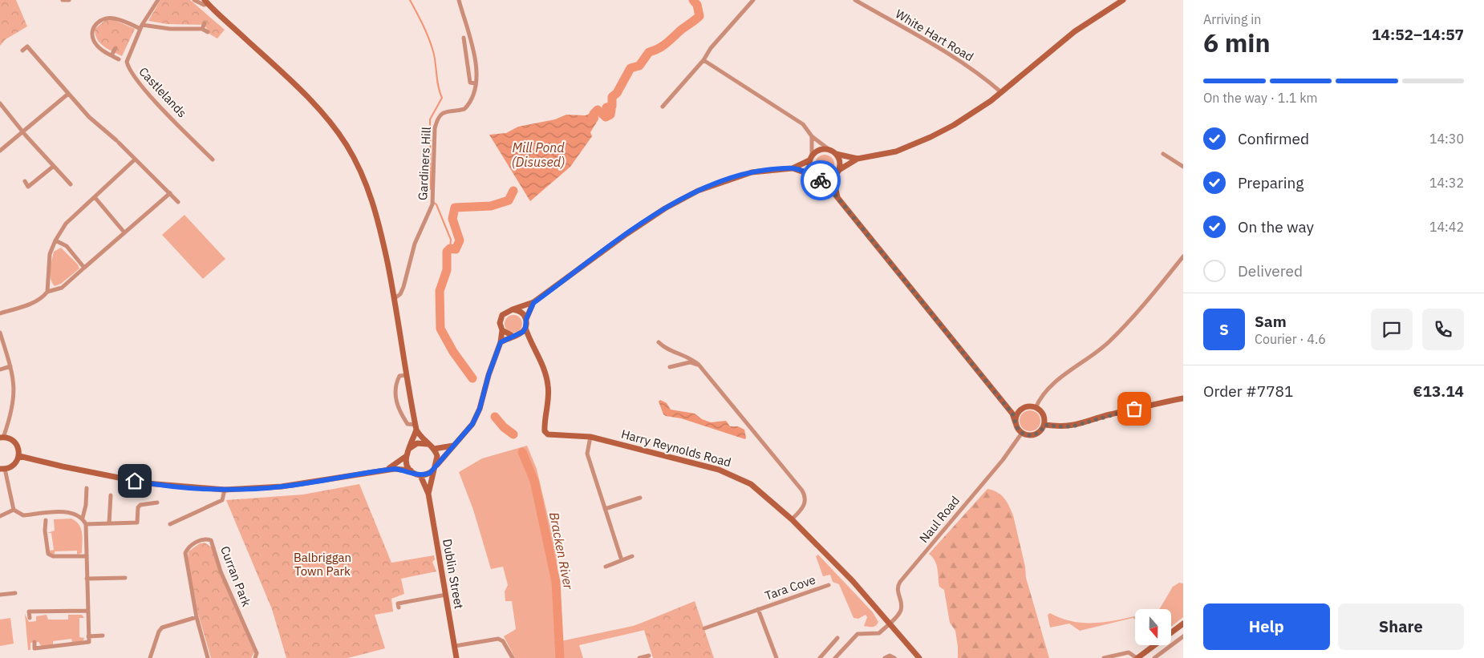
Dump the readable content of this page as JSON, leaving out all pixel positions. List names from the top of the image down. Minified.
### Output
{"streets":{"street":["White Hart Road","Castlelands","Gardiners Hill","Harry Reynolds Road","Naul Road","Dublin Street","Curran Park","Tara Cove"]},"crossings":[["Harry Reynolds Road","Naul Road"]],"water":["Mill Pond (Disused)","Bracken River"],"parks":["Balbriggan Town Park"],"north":"bottom","page":{"heading":["6 min","Arriving in","14:52–14:57"],"panel":["Sam","Courier · 4.6","Order #7781","€13.14"],"bar":"On the way · 1.1 km","list":[["Confirmed","14:30"],["Preparing","14:32"],["On the way","14:42"],"Delivered"],"round":"S","buttons":["Help","Share"]}}
